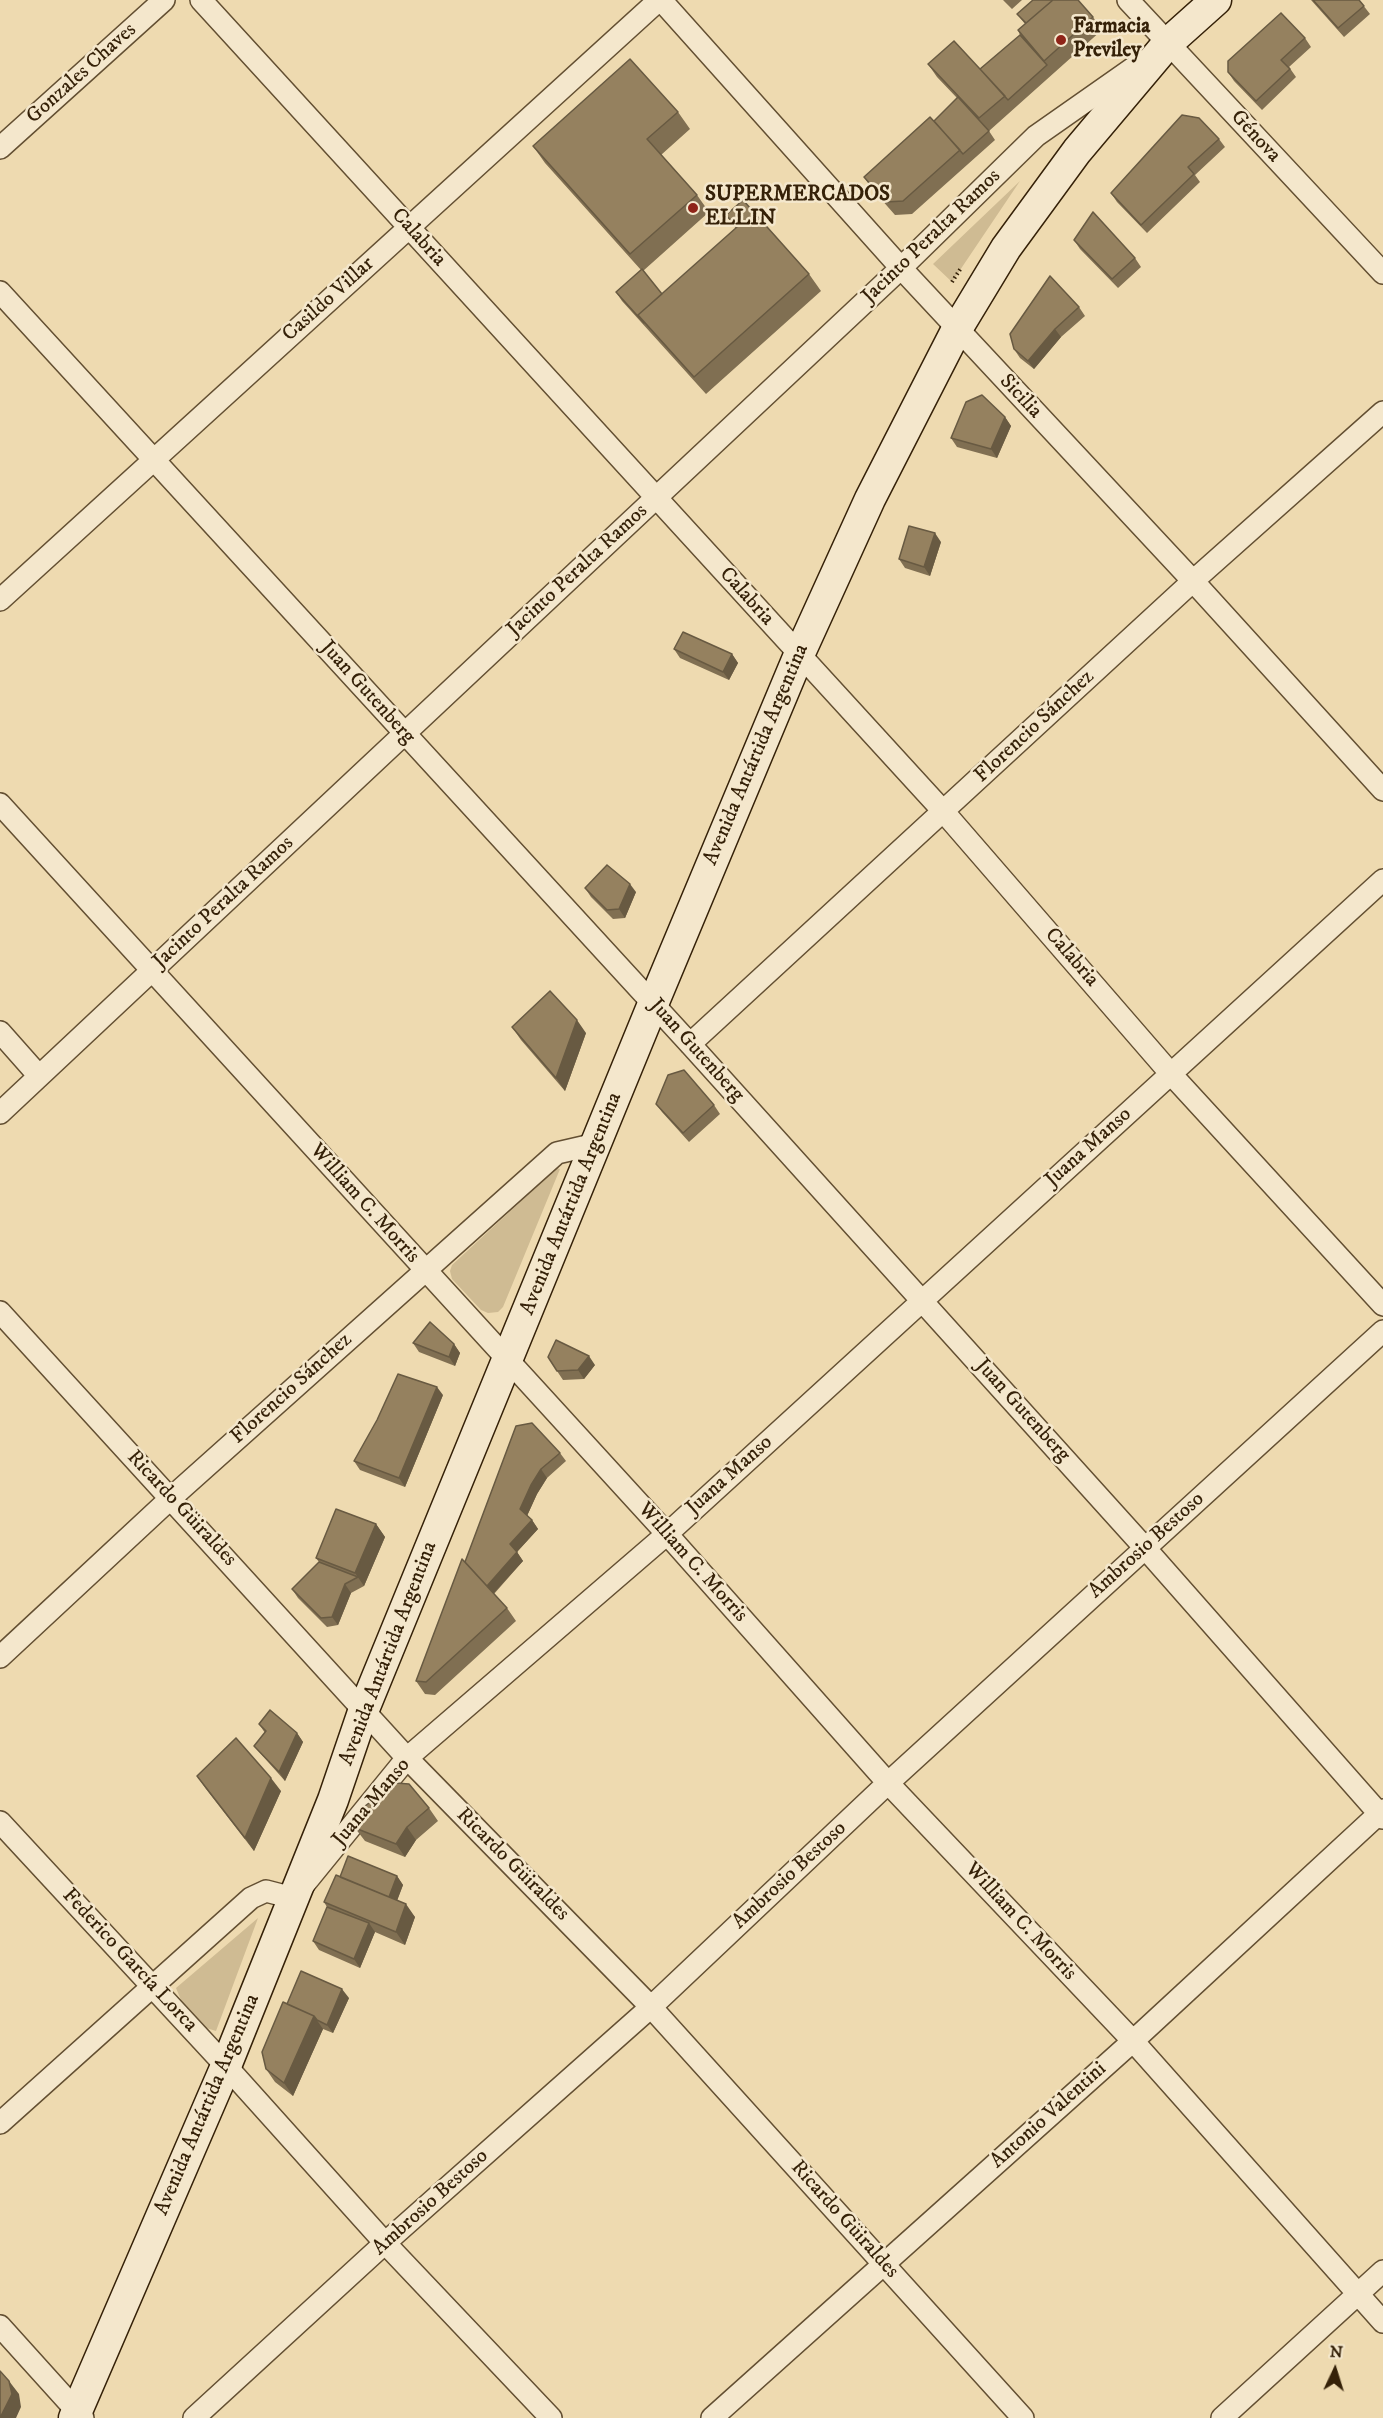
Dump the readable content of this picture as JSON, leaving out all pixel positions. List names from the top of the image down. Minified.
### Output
{"streets":{"main road":["Avenida Antártida Argentina"],"street":["Gonzales Chaves","Génova","Jacinto Peralta Ramos","Calabria","Casildo Villar","Sicilia","Juan Gutenberg","Florencio Sánchez","Juana Manso","William C. Morris","Ricardo Güiraldes","Ambrosio Bestoso","Federico García Lorca","Antonio Valentini"]},"crossings":[["Génova","Jacinto Peralta Ramos"],["Génova","Avenida Antártida Argentina"],["Jacinto Peralta Ramos","Calabria"],["Jacinto Peralta Ramos","Sicilia"],["Jacinto Peralta Ramos","Juan Gutenberg"],["Jacinto Peralta Ramos","Avenida Antártida Argentina"],["Jacinto Peralta Ramos","William C. Morris"],["Calabria","Casildo Villar"],["Calabria","Florencio Sánchez"],["Calabria","Avenida Antártida Argentina"],["Calabria","Juana Manso"],["Casildo Villar","Sicilia"],["Casildo Villar","Juan Gutenberg"],["Sicilia","Florencio Sánchez"],["Sicilia","Avenida Antártida Argentina"],["Juan Gutenberg","Florencio Sánchez"],["Juan Gutenberg","Avenida Antártida Argentina"],["Juan Gutenberg","Juana Manso"],["Juan Gutenberg","Ambrosio Bestoso"],["Juan Gutenberg","Antonio Valentini"],["Florencio Sánchez","Avenida Antártida Argentina"],["Florencio Sánchez","William C. Morris"],["Florencio Sánchez","Ricardo Güiraldes"],["Avenida Antártida Argentina","Juana Manso"],["Avenida Antártida Argentina","William C. Morris"],["Avenida Antártida Argentina","Ricardo Güiraldes"],["Avenida Antártida Argentina","Federico García Lorca"],["Juana Manso","William C. Morris"],["Juana Manso","Ricardo Güiraldes"],["William C. Morris","Ambrosio Bestoso"],["William C. Morris","Antonio Valentini"],["Ricardo Güiraldes","Ambrosio Bestoso"],["Ricardo Güiraldes","Antonio Valentini"],["Ambrosio Bestoso","Federico García Lorca"]],"places":["Farmacia Previley","SUPERMERCADOS ELLIN"],"north":"top"}
